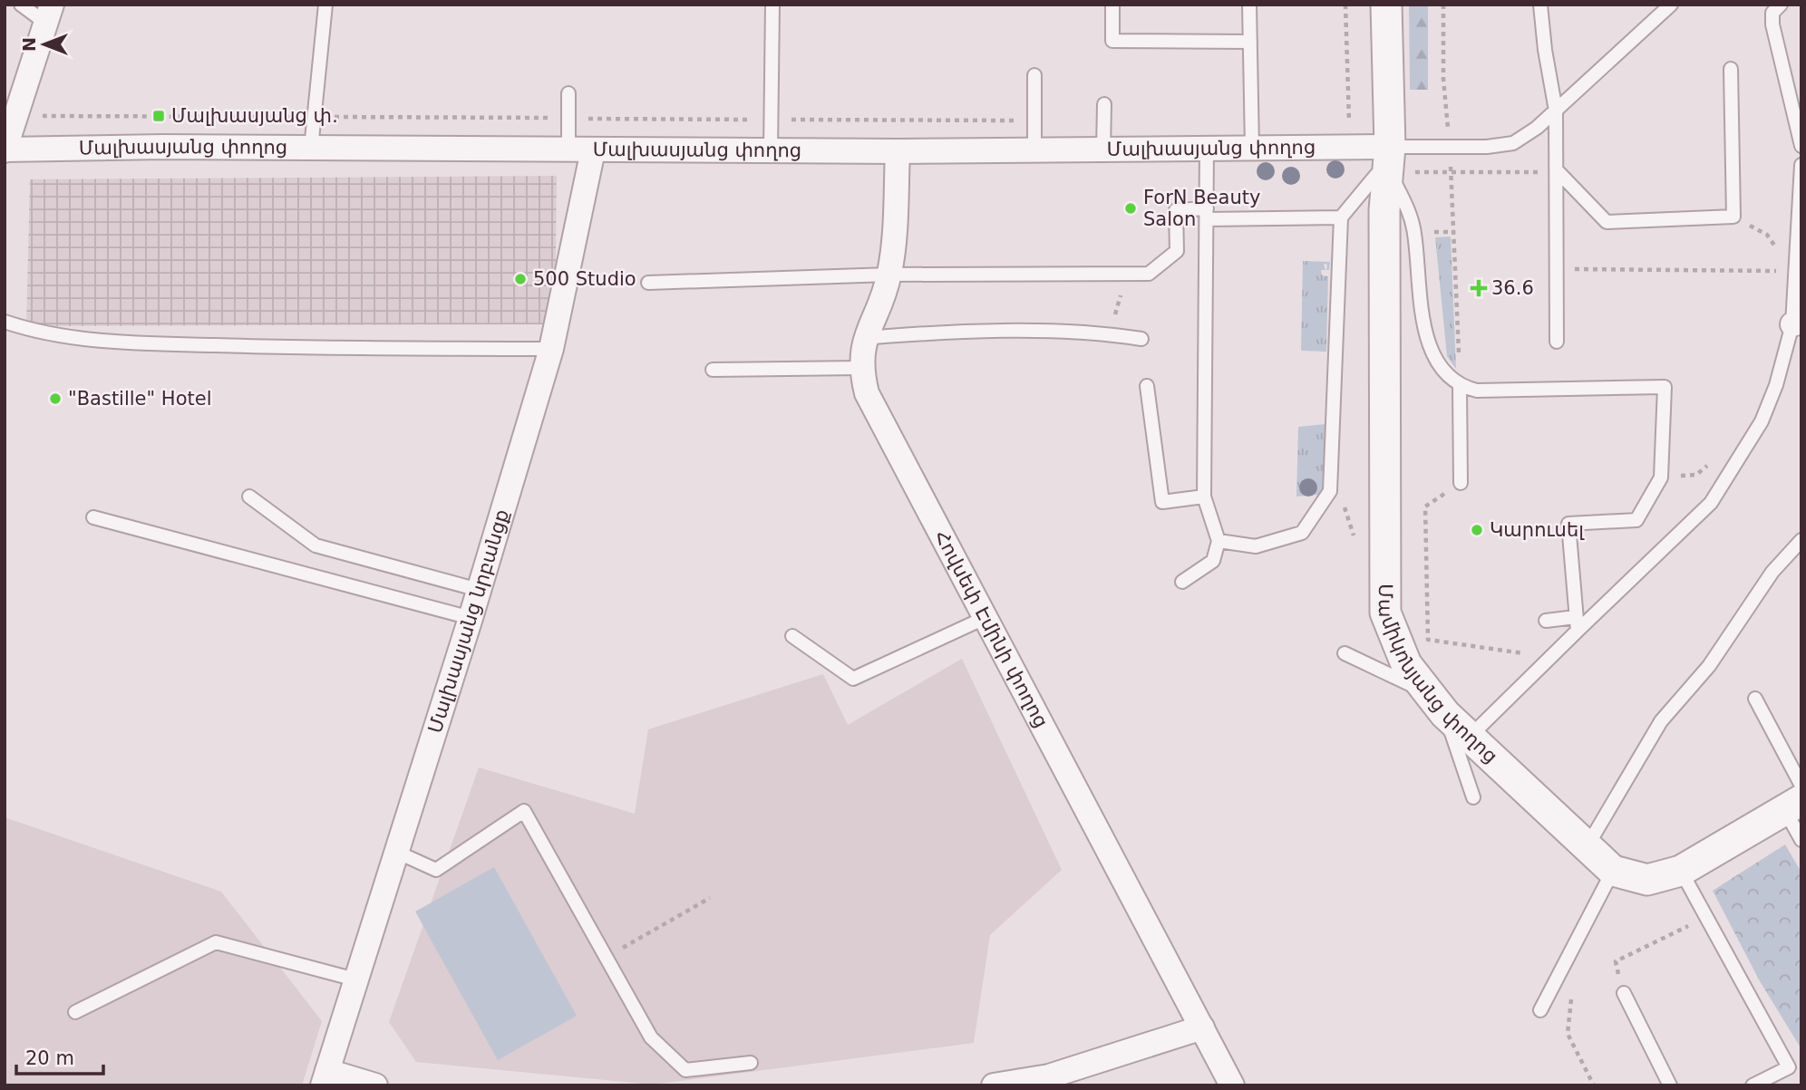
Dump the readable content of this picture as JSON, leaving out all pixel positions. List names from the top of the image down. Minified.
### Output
{"streets":{"street":["Մալխասյանց փողոց","Մալխասյանց նրբանցք","Հովսեփ Էմինի փողոց","Մամիկոնյանց փողոց"]},"crossings":[["Մալխասյանց փողոց","Մալխասյանց նրբանցք"],["Մալխասյանց փողոց","Հովսեփ Էմինի փողոց"],["Մալխասյանց փողոց","Մամիկոնյանց փողոց"]],"places":{"transit":["Մալխասյանց փ․"],"other":["ForN Beauty Salon","500 Studio","\"Bastille\" Hotel","Կարուսել"],"health":["36.6"]},"scale_bar":"20 m","north":"left"}
